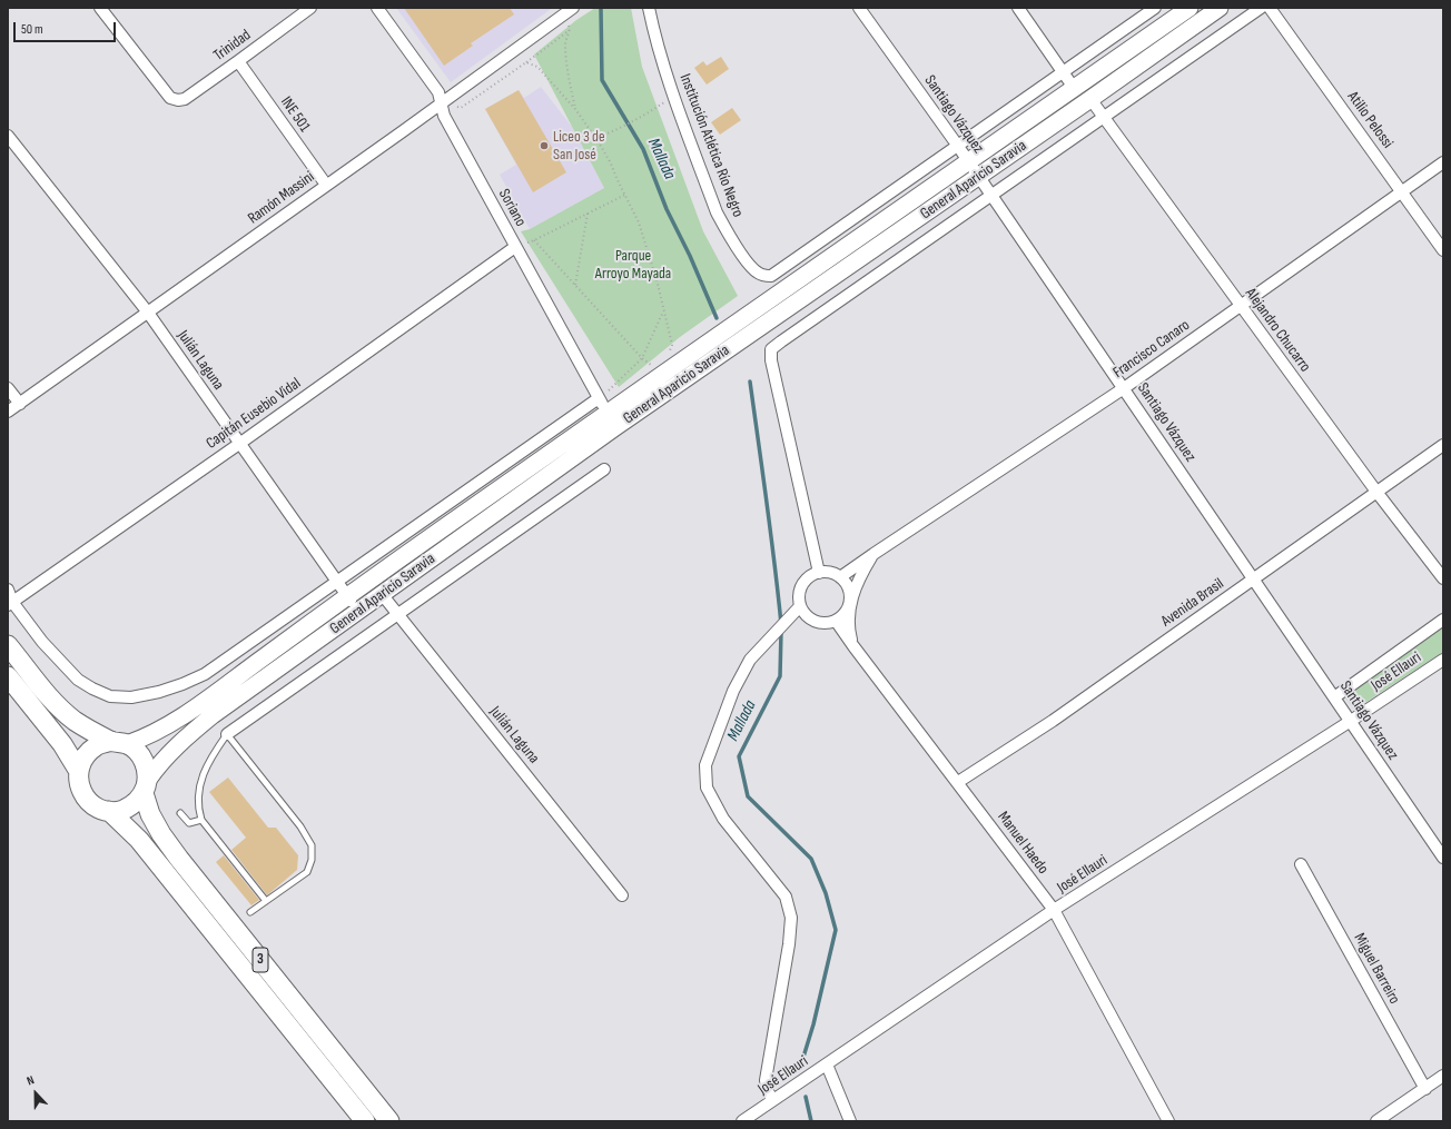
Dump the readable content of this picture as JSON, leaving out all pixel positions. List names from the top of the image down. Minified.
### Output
{"streets":{"highway":["3"],"main road":["General Aparicio Saravia"],"street":["Trinidad","INE 501","Santiago Vázquez","Atilio Pelossi","Institución Atlética Río Negro","Ramón Massini","Soriano","Alejandro Chucarro","Francisco Canaro","Julián Laguna","Capitán Eusebio Vidal","Avenida Brasil","José Ellauri","Manuel Haedo","Miguel Barreiro"]},"crossings":[["Trinidad","INE 501"],["INE 501","Ramón Massini"],["Santiago Vázquez","Institución Atlética Río Negro"],["Santiago Vázquez","General Aparicio Saravia"],["Santiago Vázquez","Francisco Canaro"],["Santiago Vázquez","Avenida Brasil"],["Santiago Vázquez","José Ellauri"],["Atilio Pelossi","Francisco Canaro"],["General Aparicio Saravia","Soriano"],["General Aparicio Saravia","Alejandro Chucarro"],["General Aparicio Saravia","Francisco Canaro"],["General Aparicio Saravia","Julián Laguna"],["General Aparicio Saravia","Capitán Eusebio Vidal"],["General Aparicio Saravia","Manuel Haedo"],["General Aparicio Saravia","3"],["Ramón Massini","Soriano"],["Ramón Massini","Julián Laguna"],["Soriano","Capitán Eusebio Vidal"],["Alejandro Chucarro","Francisco Canaro"],["Alejandro Chucarro","Avenida Brasil"],["Francisco Canaro","Manuel Haedo"],["Julián Laguna","Capitán Eusebio Vidal"],["Avenida Brasil","Manuel Haedo"],["José Ellauri","Manuel Haedo"]],"water":["Mallada"],"parks":["Parque Arroyo Mayada"],"places":["Liceo 3 de San José"],"scale_bar":"50 m","north":"top"}
